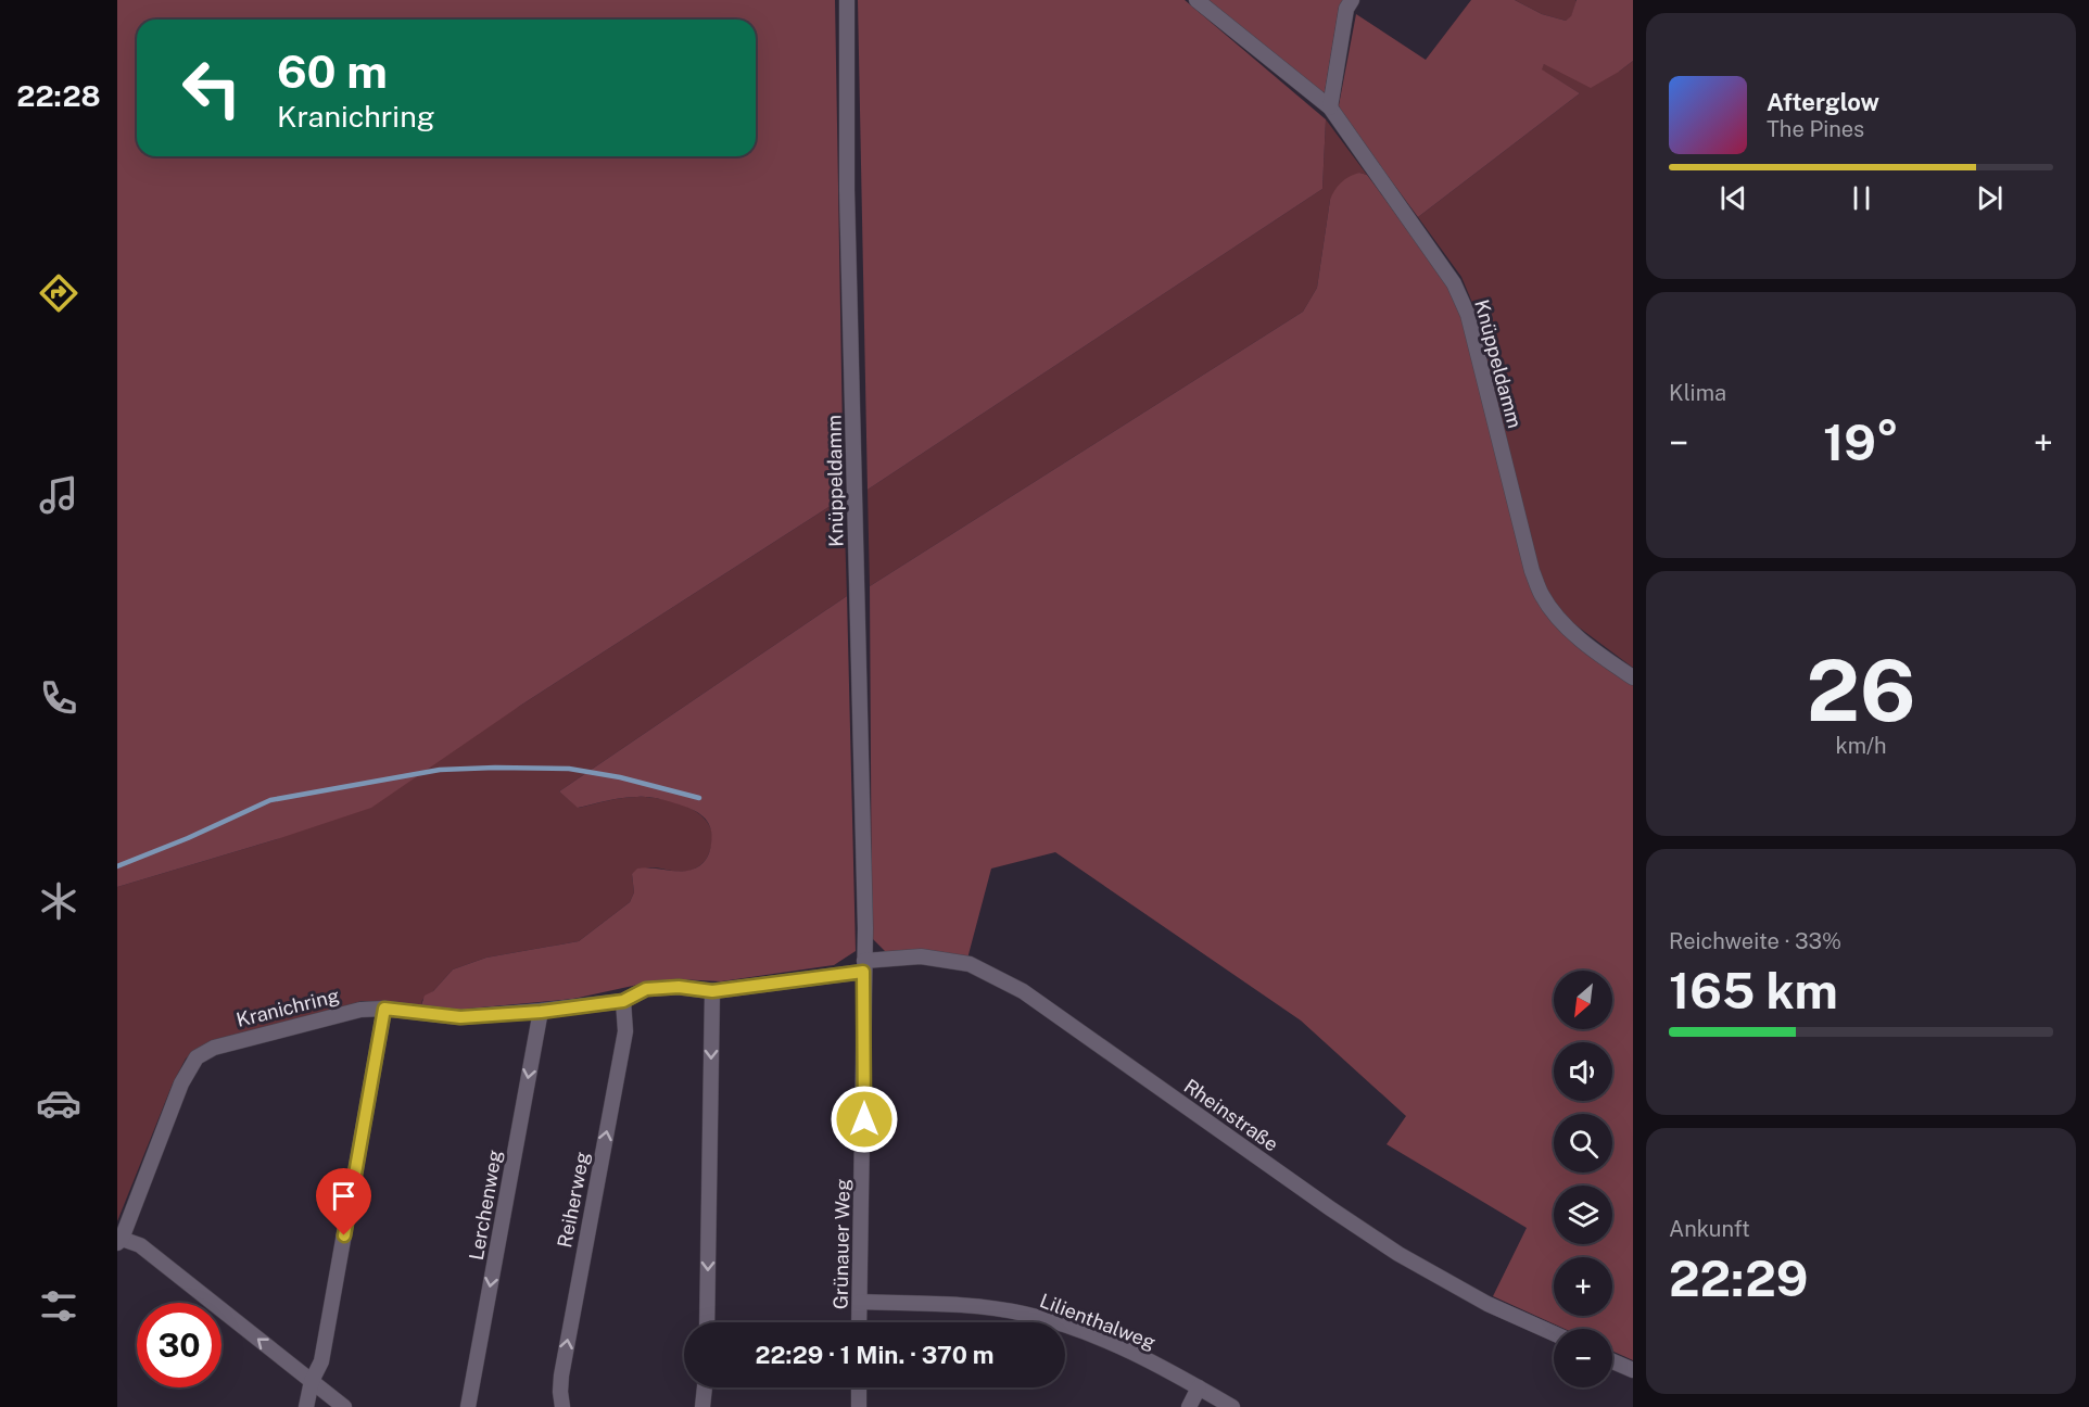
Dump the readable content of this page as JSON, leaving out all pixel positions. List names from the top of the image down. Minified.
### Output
{"streets":{"street":["Knüppeldamm","Kranichring","Rheinstraße","Reiherweg","Lerchenweg","Grünauer Weg","Lilienthalweg"]},"crossings":[["Knüppeldamm","Kranichring"],["Knüppeldamm","Rheinstraße"],["Knüppeldamm","Grünauer Weg"],["Kranichring","Rheinstraße"],["Kranichring","Reiherweg"],["Kranichring","Lerchenweg"],["Kranichring","Grünauer Weg"],["Rheinstraße","Grünauer Weg"],["Grünauer Weg","Lilienthalweg"]],"one_way":["Lerchenweg"],"north":"bottom left","page":{"tabs":"22:28","turn":["60 m","Kranichring"],"song":["Afterglow","The Pines"],"tile":["Klima",["26","km/h"],["Reichweite · 33%","165 km"],["Ankunft","22:29"]],"heat":["−","19°","+"],"map_buttons":["+","−"],"limit":"30","trip":"22:29 · 1 Min. · 370 m"}}
